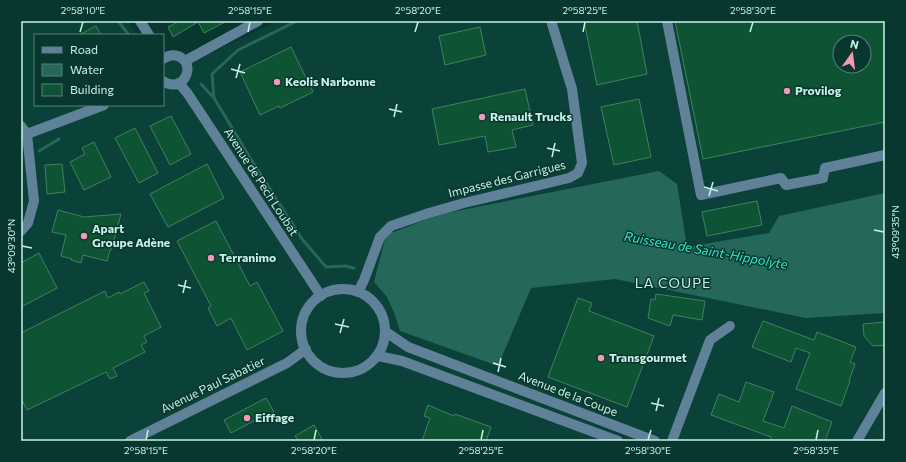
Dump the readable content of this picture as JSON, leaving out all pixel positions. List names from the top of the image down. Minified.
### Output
{"streets":{"street":["Impasse des Garrigues","Avenue de Pech Loubat","Avenue Paul Sabatier","Avenue de la Coupe"]},"crossings":[["Impasse des Garrigues","Avenue de Pech Loubat"],["Impasse des Garrigues","Avenue Paul Sabatier"],["Impasse des Garrigues","Avenue de la Coupe"],["Avenue de Pech Loubat","Avenue Paul Sabatier"],["Avenue de Pech Loubat","Avenue de la Coupe"],["Avenue Paul Sabatier","Avenue de la Coupe"]],"districts":["LA COUPE"],"water":["Ruisseau de Saint-Hippolyte"],"places":["Keolis Narbonne","Provilog","Renault Trucks","Apart Groupe Adène","Terranimo","Transgourmet","Eiffage"],"legend":["Road","Water","Building"],"north":"top","coordinates":["2°58'10\"E","2°58'15\"E","2°58'20\"E","2°58'25\"E","2°58'30\"E","43°09'35\"N","43°09'30\"N","2°58'35\"E"]}
